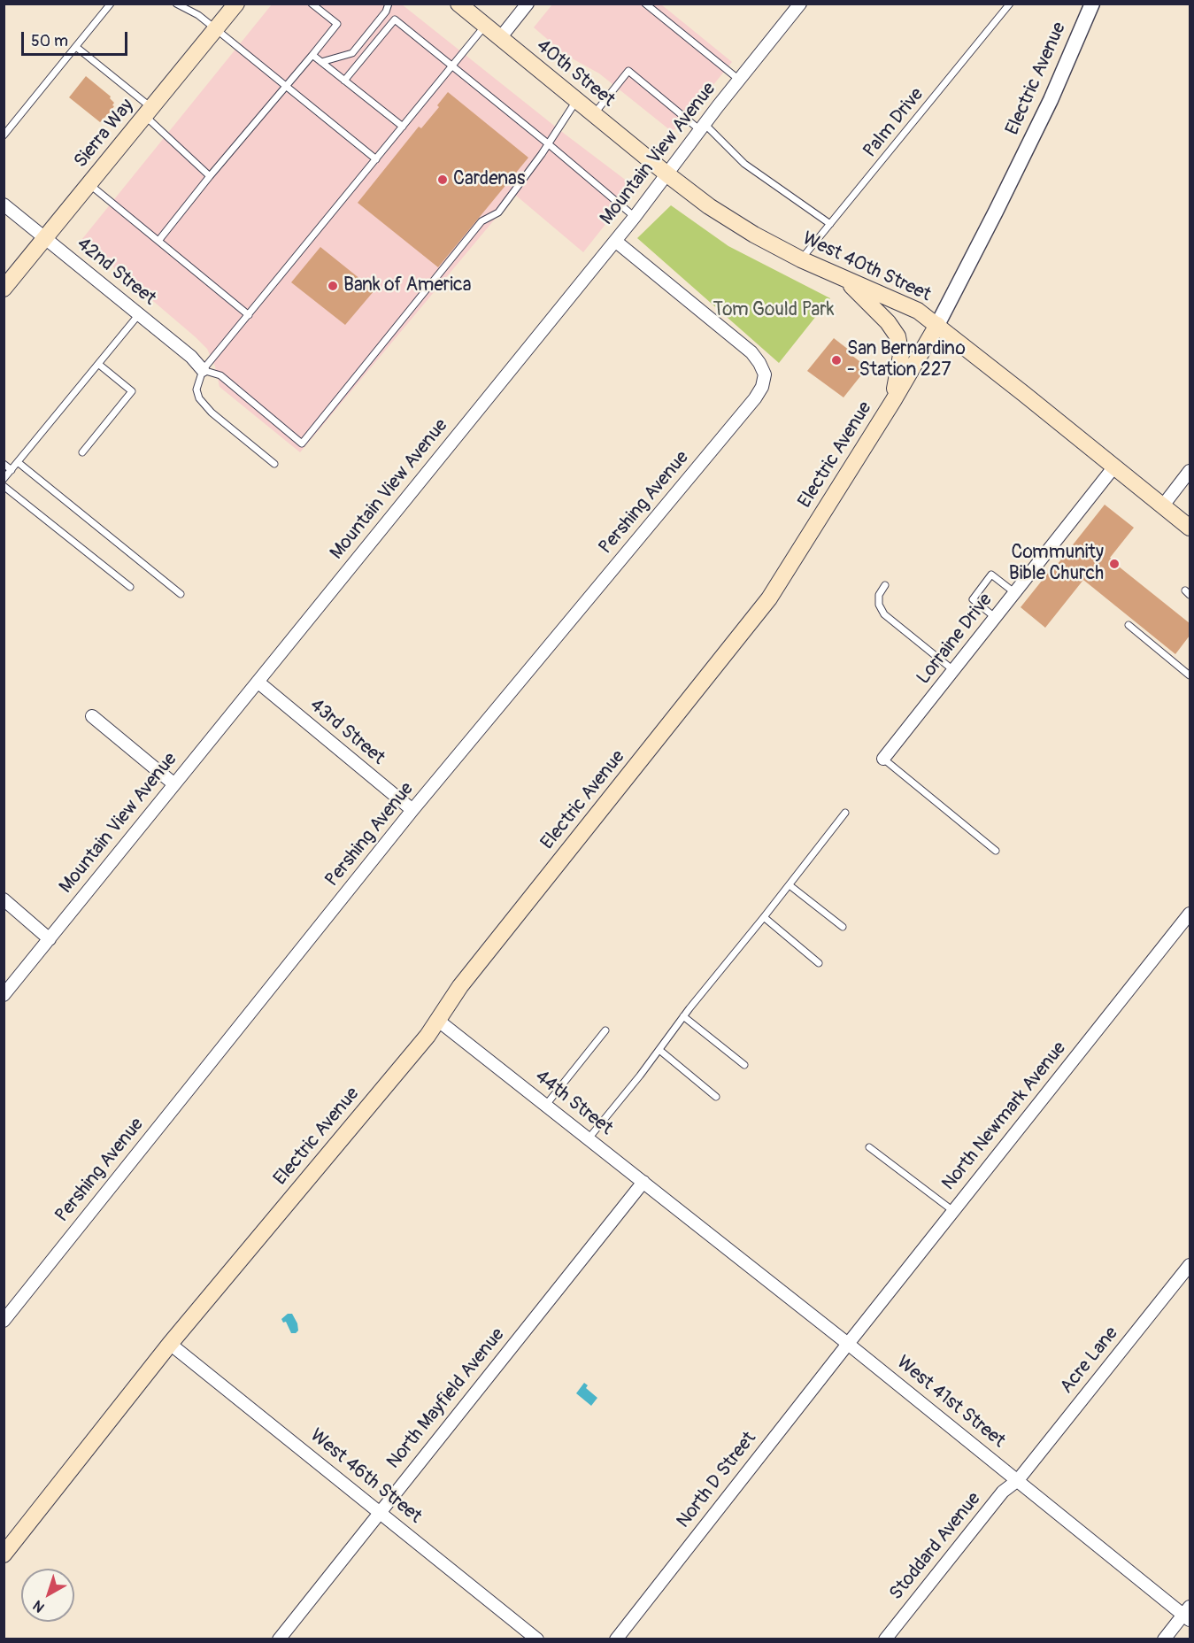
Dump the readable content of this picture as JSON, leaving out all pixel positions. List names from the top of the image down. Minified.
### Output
{"streets":{"main road":["40th Street","Electric Avenue","Sierra Way","West 40th Street"],"street":["Mountain View Avenue","42nd Street","Pershing Avenue","Lorraine Drive","43rd Street","44th Street","North Newmark Avenue","Acre Lane","North Mayfield Avenue","West 41st Street","West 46th Street","North D Street","Stoddard Avenue"],"lane":["Palm Drive"]},"crossings":[["40th Street","Mountain View Avenue"],["40th Street","West 40th Street"],["Electric Avenue","West 40th Street"],["Electric Avenue","44th Street"],["Electric Avenue","West 46th Street"],["Palm Drive","West 40th Street"],["Sierra Way","42nd Street"],["Mountain View Avenue","West 40th Street"],["Mountain View Avenue","Pershing Avenue"],["Mountain View Avenue","43rd Street"],["West 40th Street","Lorraine Drive"],["Pershing Avenue","43rd Street"],["44th Street","North Mayfield Avenue"],["44th Street","West 41st Street"],["North Newmark Avenue","West 41st Street"],["North Newmark Avenue","North D Street"],["Acre Lane","West 41st Street"],["Acre Lane","Stoddard Avenue"],["North Mayfield Avenue","West 46th Street"],["West 41st Street","North D Street"],["West 41st Street","Stoddard Avenue"]],"parks":["Tom Gould Park"],"places":["Cardenas","Bank of America","San Bernardino - Station 227","Community Bible Church"],"scale_bar":"50 m","north":"bottom left"}
